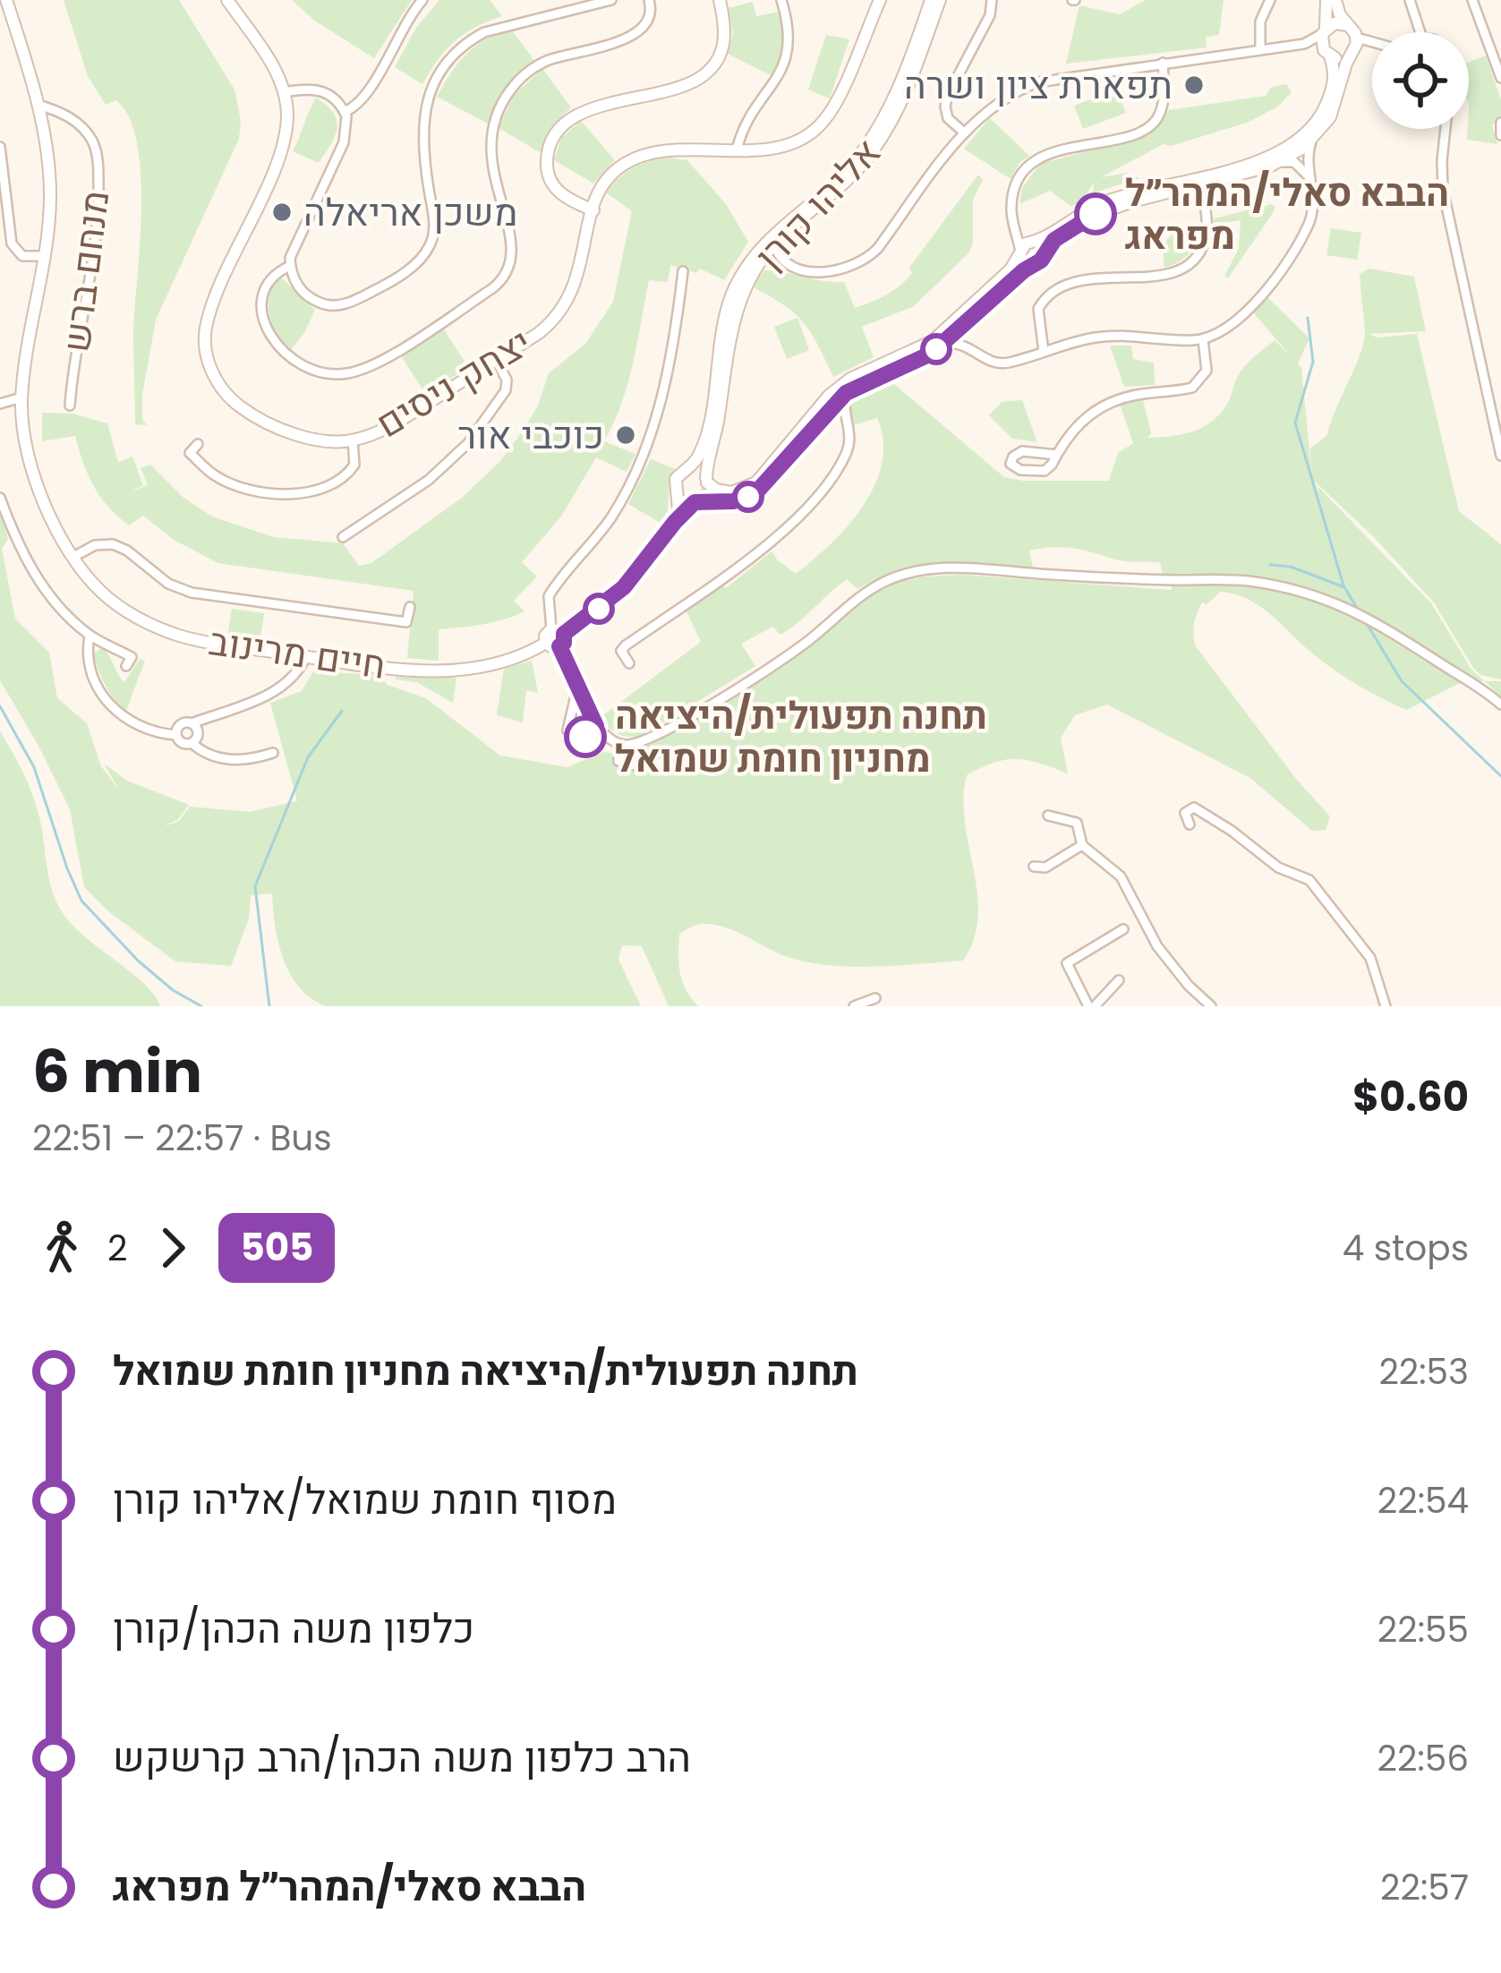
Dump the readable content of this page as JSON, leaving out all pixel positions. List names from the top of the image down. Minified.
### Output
{"streets":{"street":["אליהו קורן","מנחם ברש","יצחק ניסים","חיים מרינוב"]},"crossings":[["מנחם ברש","חיים מרינוב"]],"places":["תפארת ציון ושרה","משכן אריאלה","הבבא סאלי/המהר״ל מפראג","כוכבי אור","תחנה תפעולית/היציאה מחניון חומת שמואל"],"lines":["bus line 505"],"page":{"heading":["6 min","22:51 – 22:57 · Bus","$0.60"],"legs":["2","505","4 stops"],"list":[{"name":"תחנה תפעולית/היציאה מחניון חומת שמואל","value":"22:53"},{"name":"מסוף חומת שמואל/אליהו קורן","value":"22:54"},{"name":"כלפון משה הכהן/קורן","value":"22:55"},{"name":"הרב כלפון משה הכהן/הרב קרשקש","value":"22:56"},{"name":"הבבא סאלי/המהר״ל מפראג","value":"22:57"}]}}
